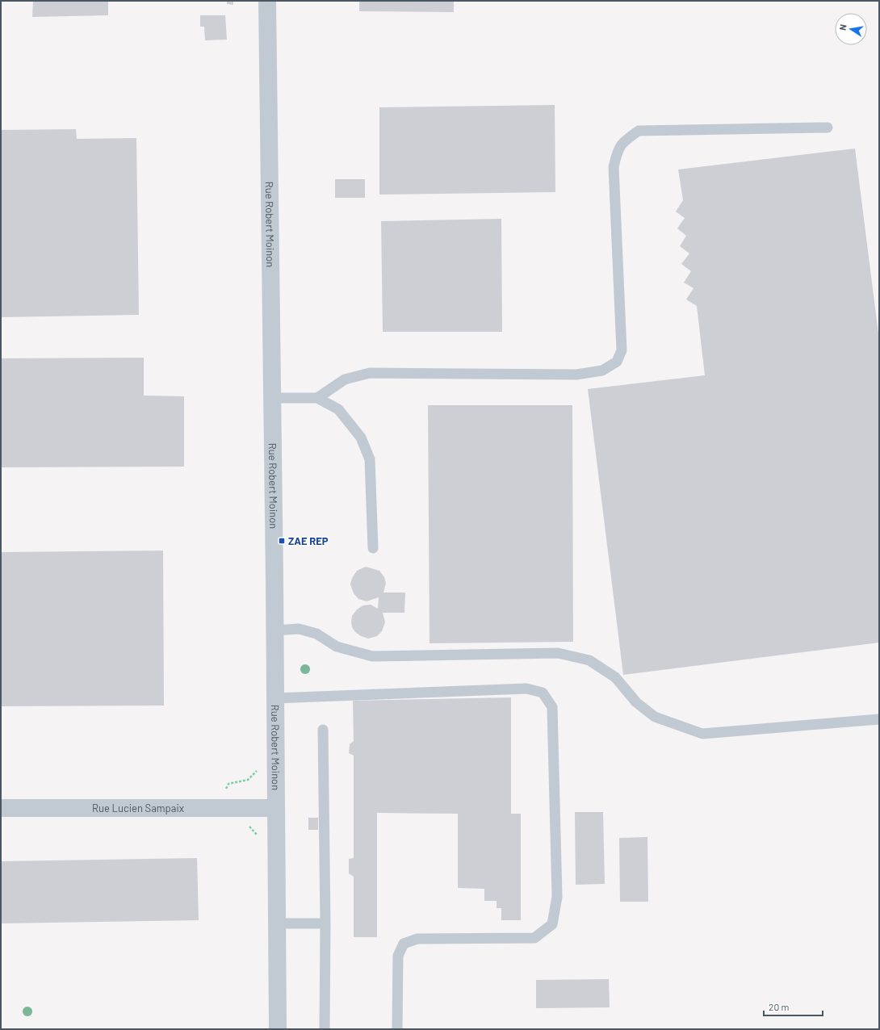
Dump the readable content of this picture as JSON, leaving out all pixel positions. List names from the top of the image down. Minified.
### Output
{"streets":{"street":["Rue Robert Moinon","Rue Lucien Sampaix"]},"crossings":[["Rue Robert Moinon","Rue Lucien Sampaix"]],"places":{"transit":["ZAE REP"]},"scale_bar":"20 m","north":"left"}
